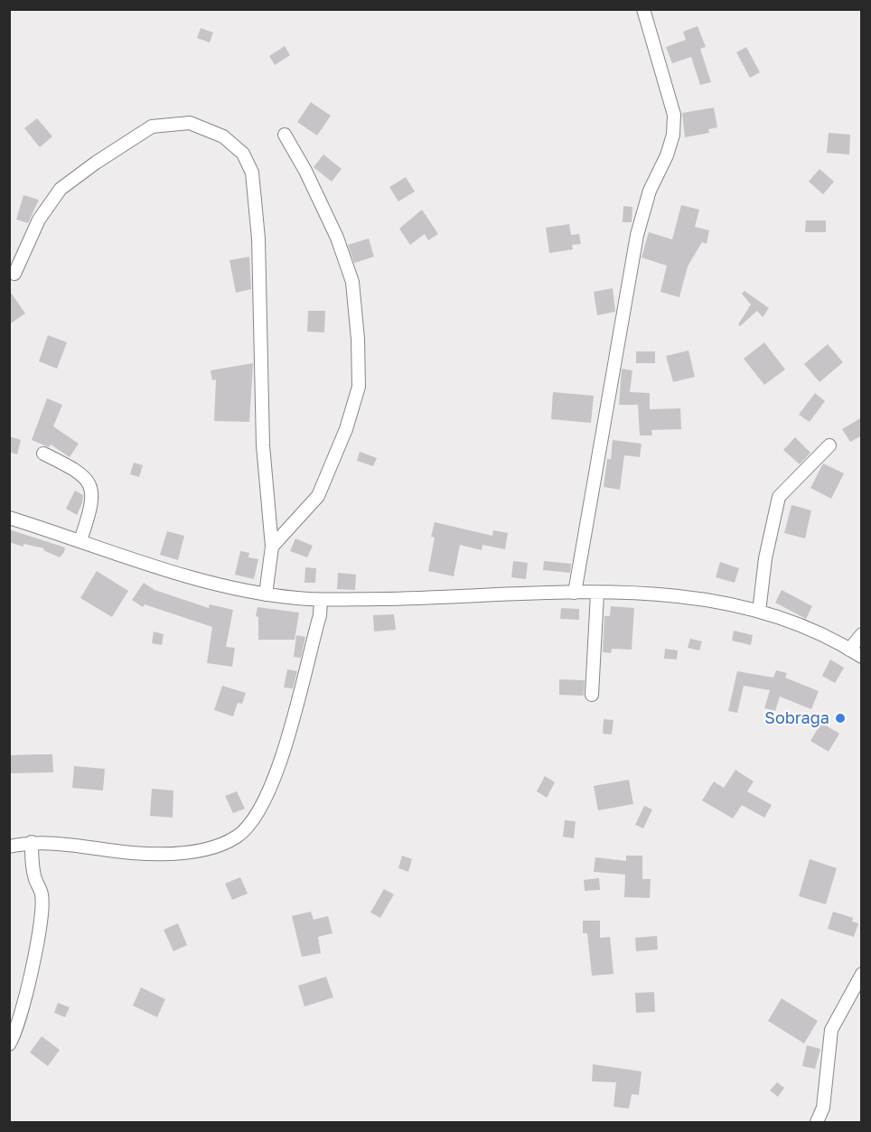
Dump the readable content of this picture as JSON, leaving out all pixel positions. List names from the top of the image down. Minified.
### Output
{"places":["Sobraga"]}
